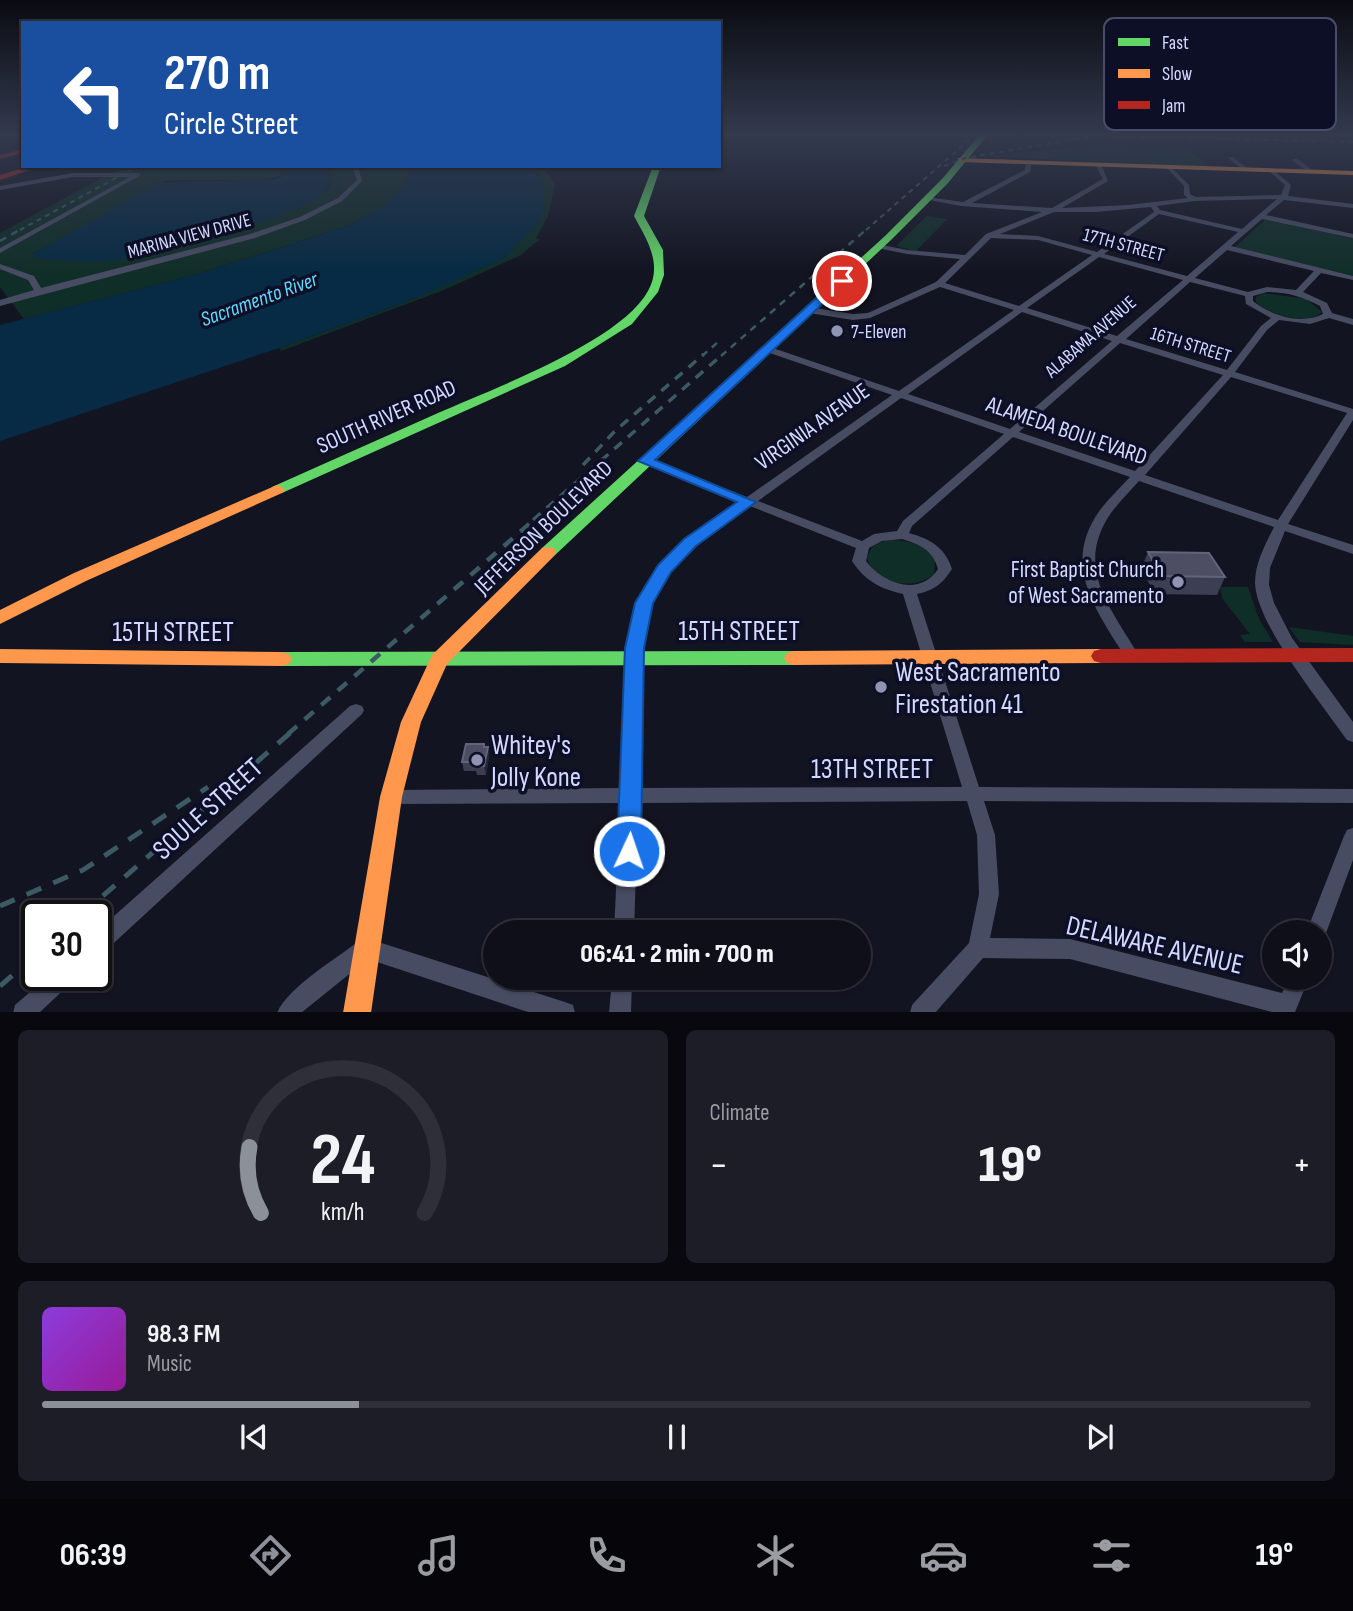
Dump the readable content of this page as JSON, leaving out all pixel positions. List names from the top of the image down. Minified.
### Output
{"streets":{"street":["MARINA VIEW DRIVE","17TH STREET","ALABAMA AVENUE","16TH STREET","SOUTH RIVER ROAD","VIRGINIA AVENUE","ALAMEDA BOULEVARD","JEFFERSON BOULEVARD","15TH STREET","13TH STREET","SOULE STREET","DELAWARE AVENUE"]},"crossings":[["17TH STREET","ALABAMA AVENUE"],["17TH STREET","VIRGINIA AVENUE"],["ALABAMA AVENUE","16TH STREET"],["ALABAMA AVENUE","VIRGINIA AVENUE"],["ALABAMA AVENUE","ALAMEDA BOULEVARD"],["16TH STREET","VIRGINIA AVENUE"],["VIRGINIA AVENUE","ALAMEDA BOULEVARD"],["VIRGINIA AVENUE","15TH STREET"],["VIRGINIA AVENUE","13TH STREET"],["ALAMEDA BOULEVARD","JEFFERSON BOULEVARD"],["JEFFERSON BOULEVARD","15TH STREET"],["JEFFERSON BOULEVARD","13TH STREET"]],"water":["Sacramento River"],"places":["7-Eleven","First Baptist Church of West Sacramento","West Sacramento Firestation 41","Whitey's Jolly Kone"],"legend":["Fast","Slow","Jam"],"page":{"turn":["270 m","Circle Street"],"limit":"30","trip":"06:41 · 2 min · 700 m","tile":"Climate","heat":["−","19°","+"],"song":["98.3 FM","Music"],"tabs":["06:39","19°"],"gauge":["24","km/h"]}}
